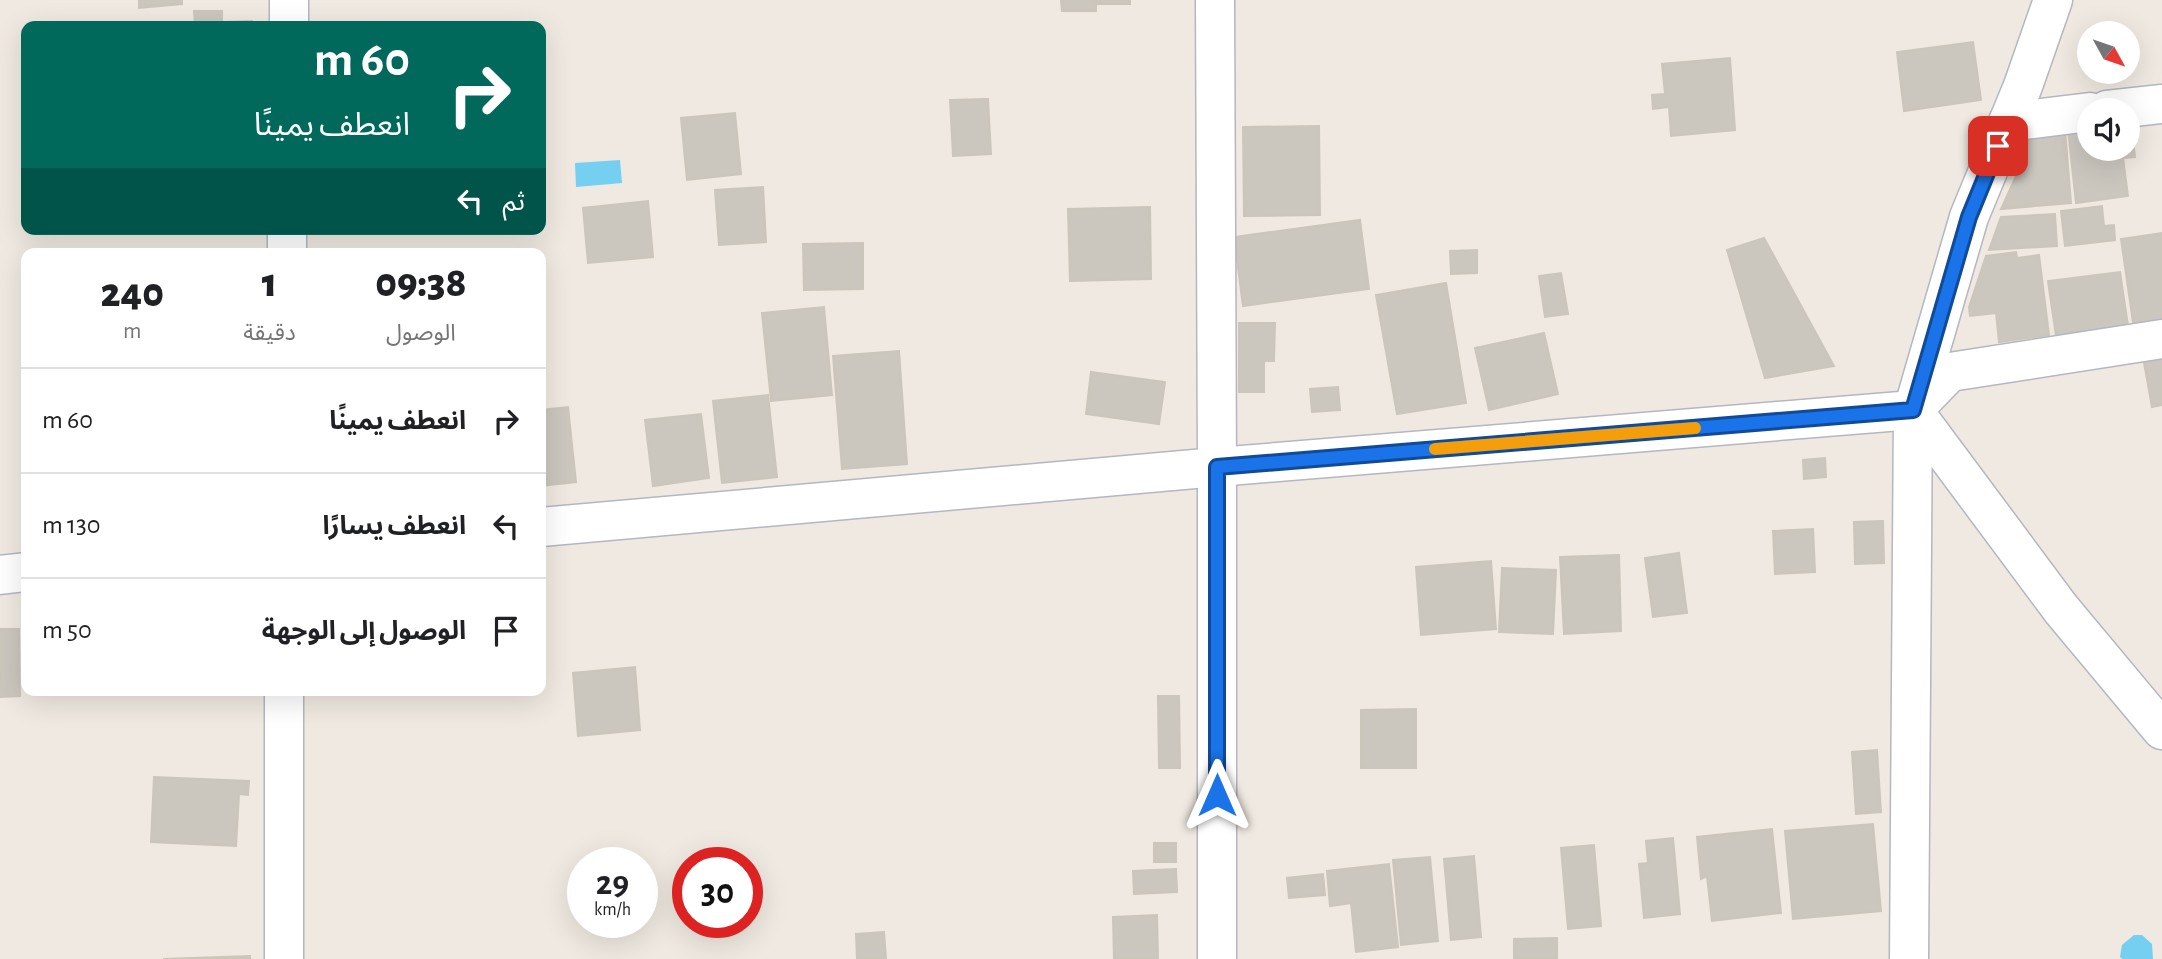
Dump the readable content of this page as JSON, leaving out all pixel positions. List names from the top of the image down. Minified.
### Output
{"north":"bottom right","page":{"turn":["60 m","انعطف يمينًا"],"then":"ثم","eta":["09:38","الوصول","1","دقيقة","240","m"],"list":[{"name":"انعطف يمينًا","value":"60 m"},{"name":"انعطف يسارًا","value":"130 m"},{"name":"الوصول إلى الوجهة","value":"50 m"}],"speed":"29 km/h","limit":"30"}}
